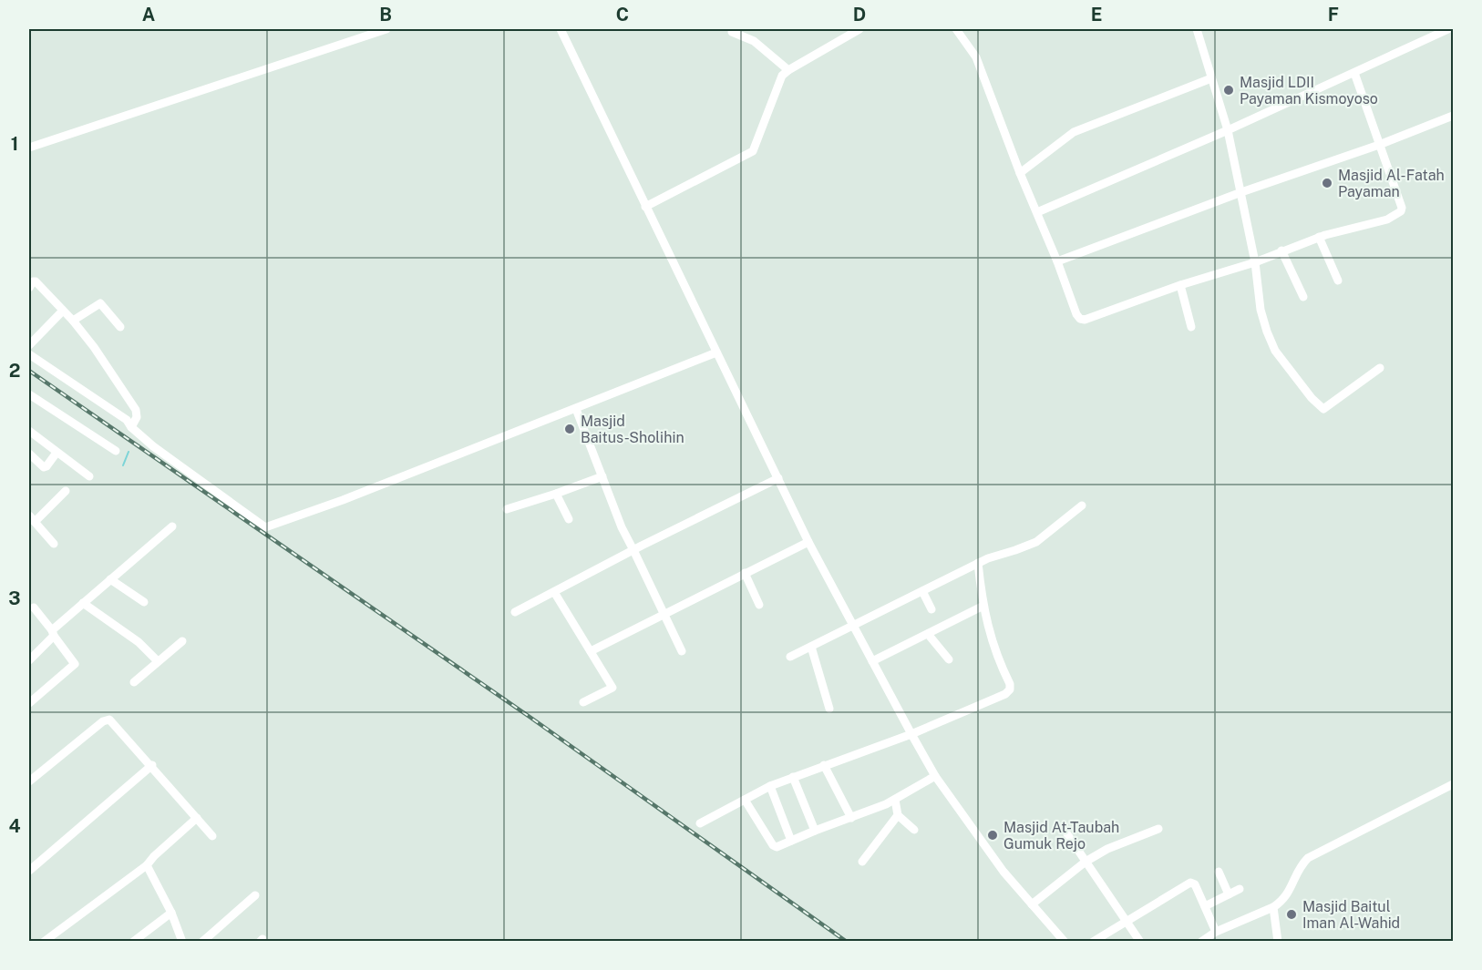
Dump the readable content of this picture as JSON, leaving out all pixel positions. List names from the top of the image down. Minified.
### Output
{"places":["Masjid LDII Payaman Kismoyoso","Masjid Al-Fatah Payaman","Masjid Baitus-Sholihin","Masjid At-Taubah Gumuk Rejo","Masjid Baitul Iman Al-Wahid"],"grid":{"columns":["A","B","C","D","E","F"],"rows":["1","2","3","4"]}}
